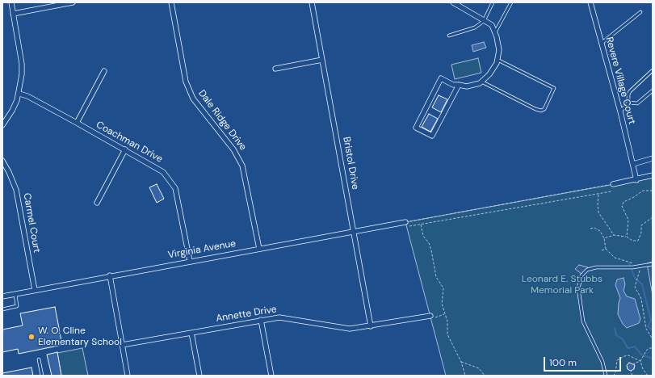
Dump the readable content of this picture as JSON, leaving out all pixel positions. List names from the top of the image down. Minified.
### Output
{"streets":{"street":["Revere Village Court","Dale Ridge Drive","Coachman Drive","Bristol Drive","Carmel Court","Virginia Avenue","Annette Drive"]},"crossings":[["Dale Ridge Drive","Virginia Avenue"],["Coachman Drive","Virginia Avenue"],["Bristol Drive","Virginia Avenue"],["Bristol Drive","Annette Drive"],["Carmel Court","Virginia Avenue"]],"parks":["Leonard E. Stubbs Memorial Park"],"places":["W. O. Cline Elementary School"],"scale_bar":"100 m"}
